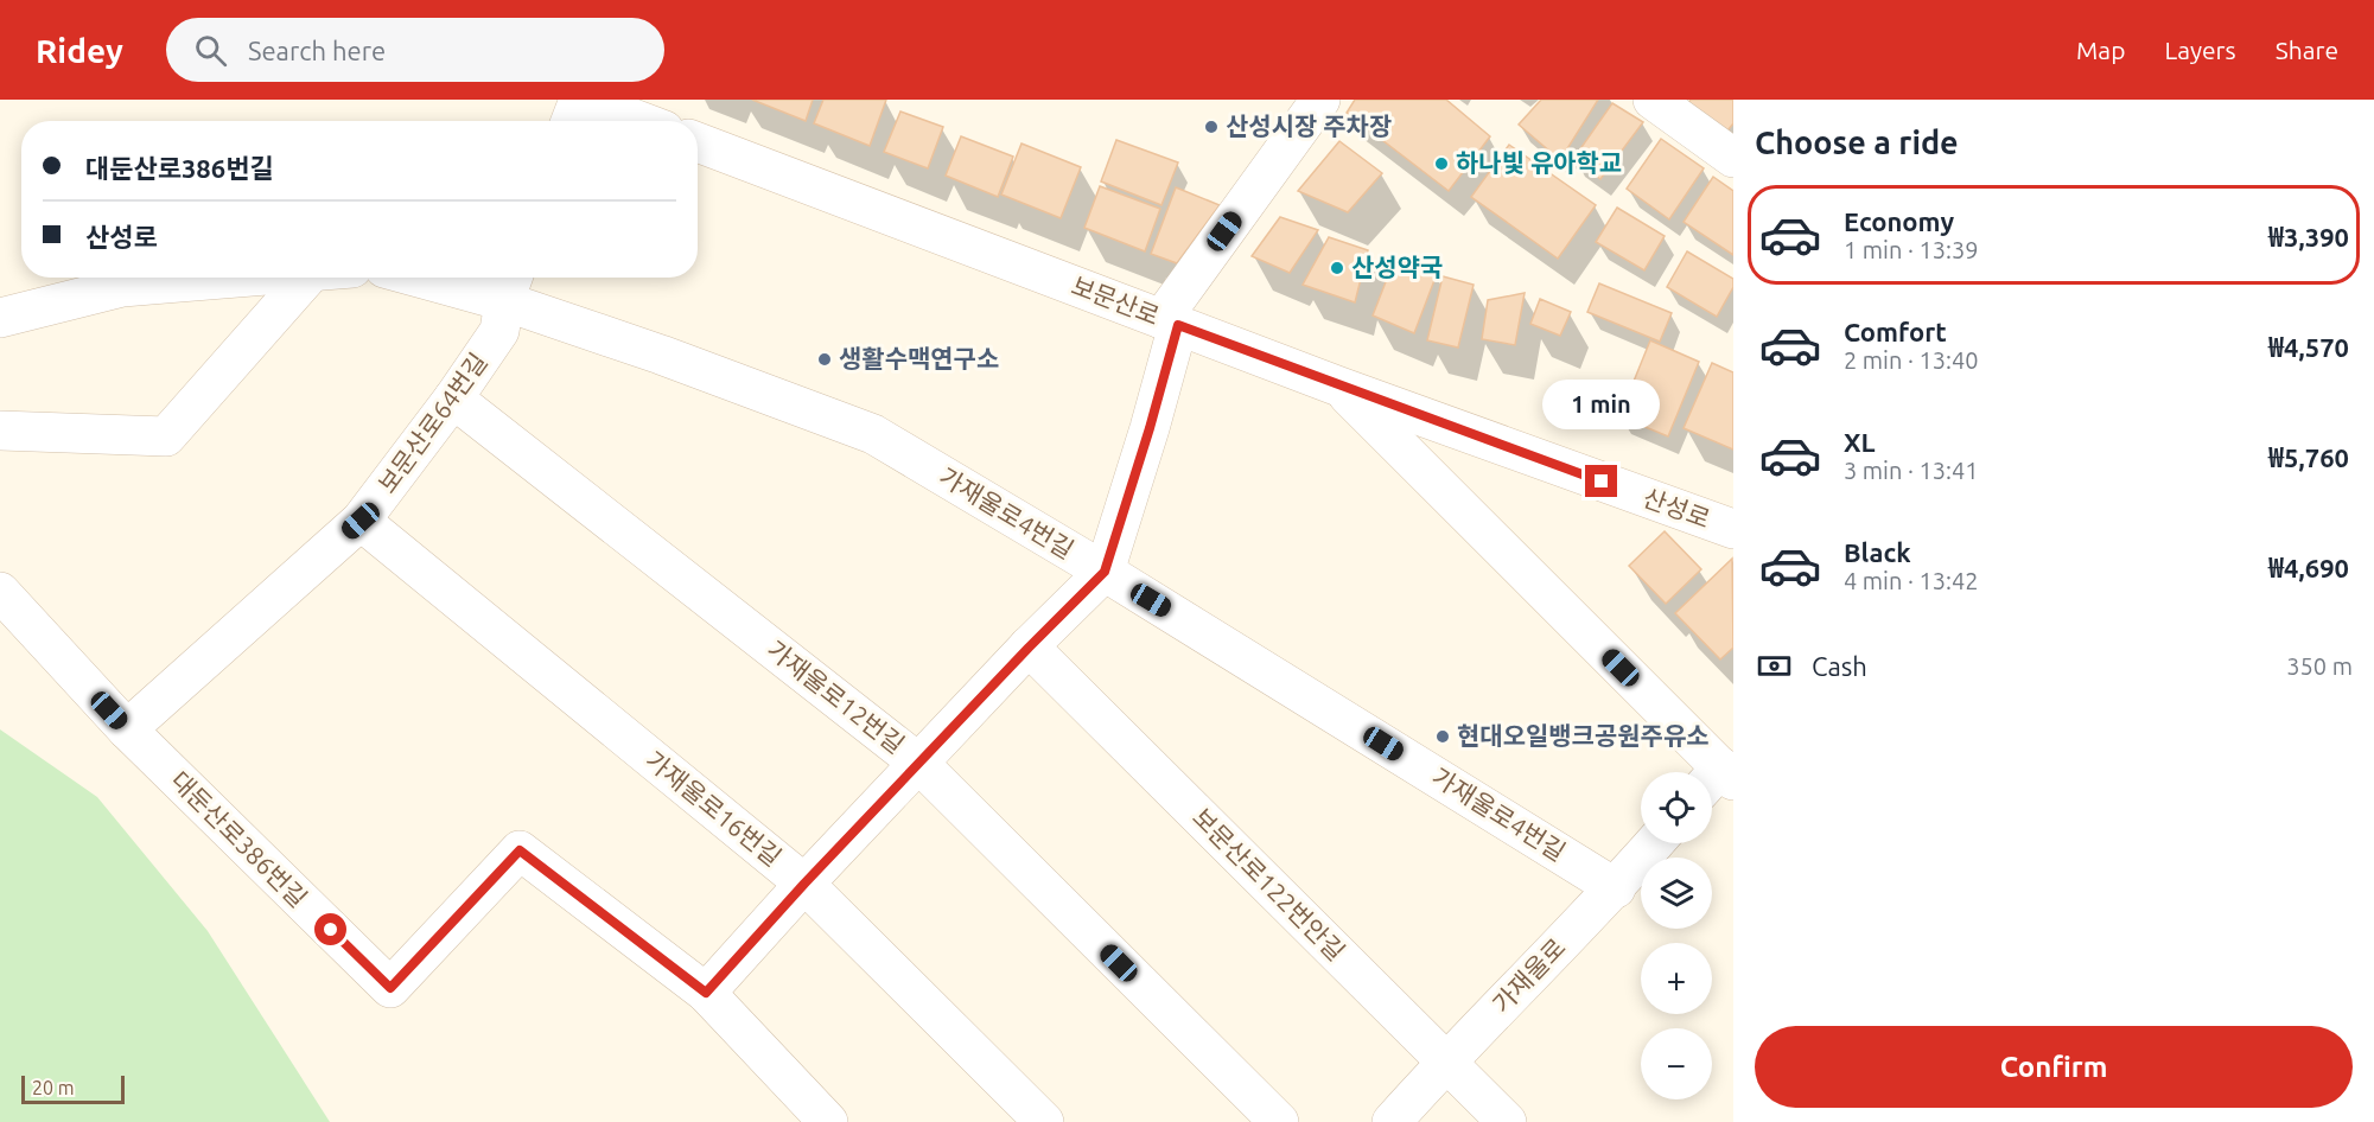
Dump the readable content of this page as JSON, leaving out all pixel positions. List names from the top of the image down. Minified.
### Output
{"streets":{"street":["보문산로","보문산로64번길","산성로","가재울로4번길","가재울로12번길","가재울로16번길","대둔산로386번길","보문산로122번안길","가재울로"]},"crossings":[["보문산로","산성로"],["보문산로64번길","가재울로4번길"],["보문산로64번길","가재울로12번길"],["보문산로64번길","가재울로16번길"],["보문산로64번길","대둔산로386번길"],["가재울로4번길","가재울로"],["보문산로122번안길","가재울로"]],"places":["산성시장 주차장","하나빛 유아학교","산성약국","생활수맥연구소","현대오일뱅크공원주유소"],"scale_bar":"20 m","page":{"header":"Ridey","search":"Search here","nav":["Map","Layers","Share"],"heading":"Choose a ride","banner":["대둔산로386번길","산성로"],"list":[{"name":"Economy","note":"1 min · 13:39","value":"₩3,390"},{"name":"Comfort","note":"2 min · 13:40","value":"₩4,570"},{"name":"XL","note":"3 min · 13:41","value":"₩5,760"},{"name":"Black","note":"4 min · 13:42","value":"₩4,690"}],"bubble":"1 min","pay":["Cash","350 m"],"map_buttons":["+","−"],"buttons":"Confirm","scale":"20 m"}}
